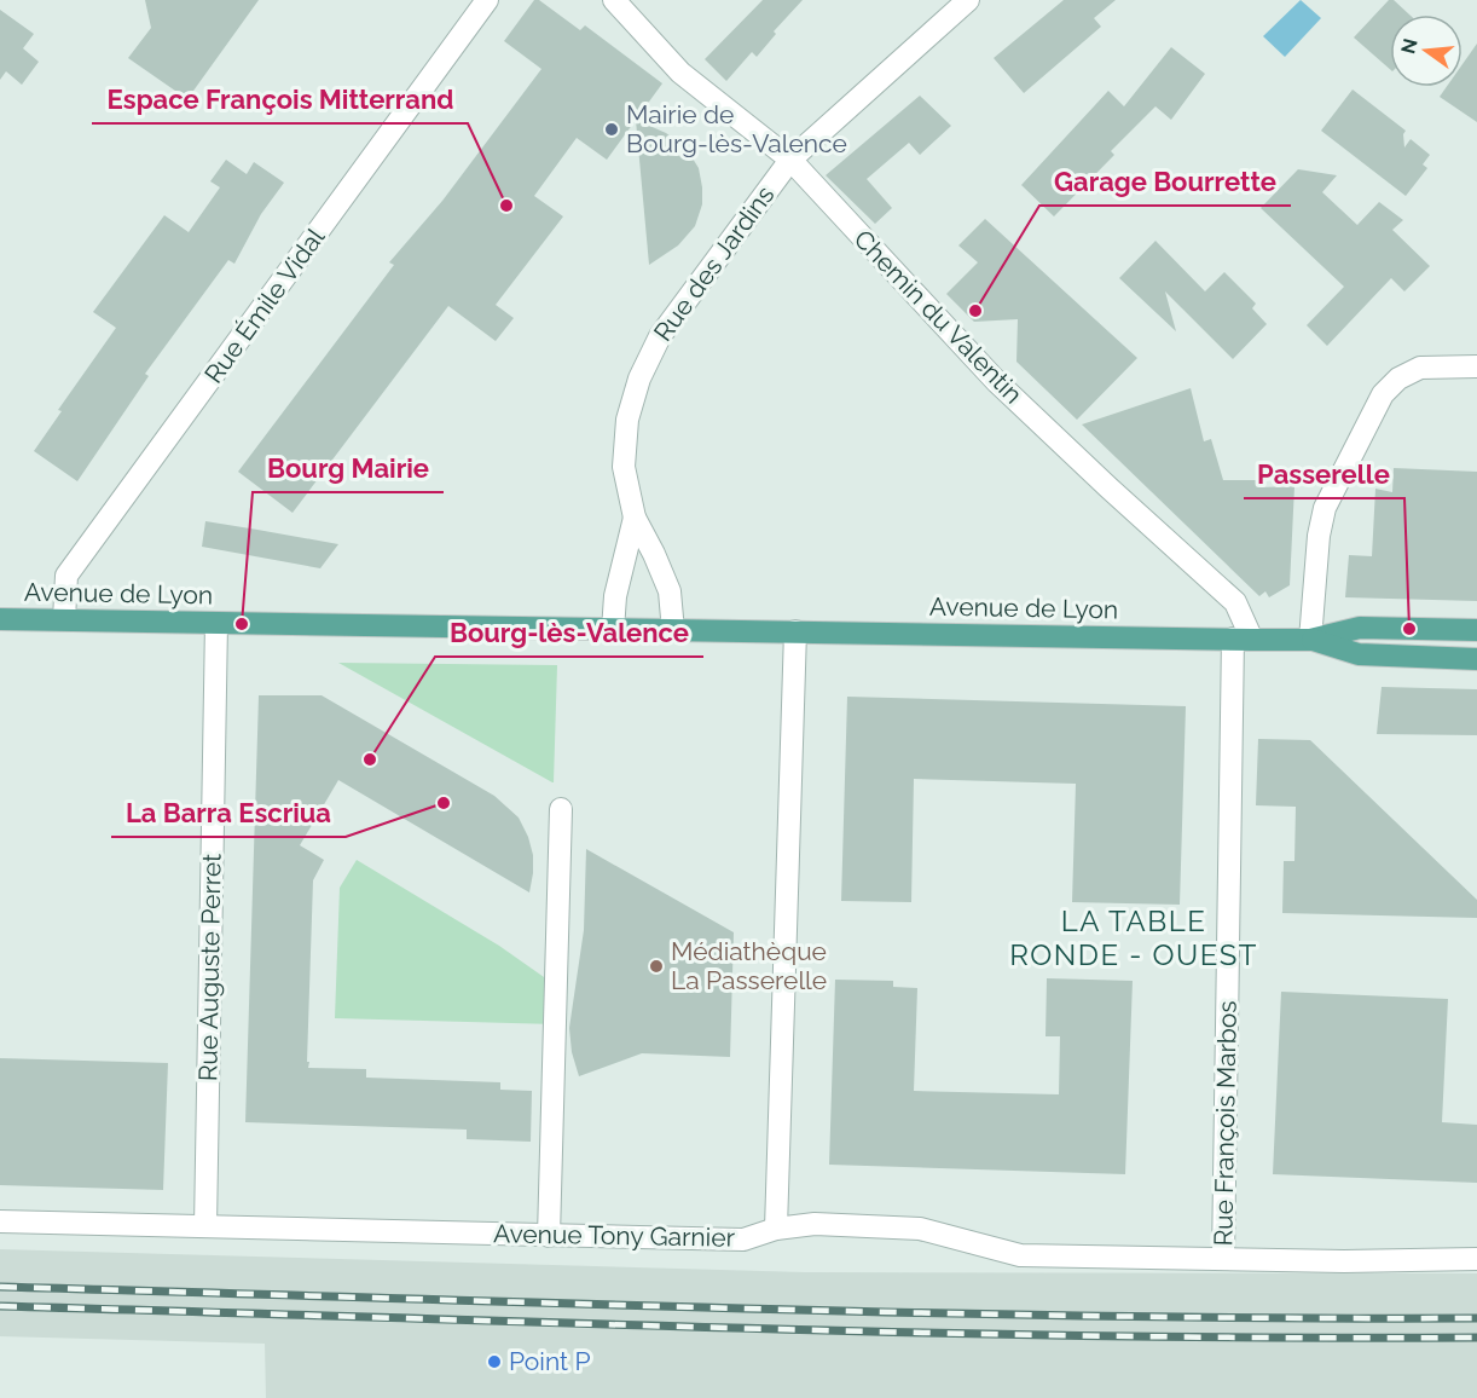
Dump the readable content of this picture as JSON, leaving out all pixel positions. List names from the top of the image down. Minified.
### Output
{"streets":{"main road":["Avenue de Lyon"],"street":["Rue des Jardins","Rue Émile Vidal","Chemin du Valentin","Rue Auguste Perret","Rue François Marbos","Avenue Tony Garnier"]},"crossings":[["Rue des Jardins","Chemin du Valentin"],["Rue des Jardins","Avenue de Lyon"],["Rue Émile Vidal","Avenue de Lyon"],["Chemin du Valentin","Avenue de Lyon"],["Chemin du Valentin","Rue François Marbos"],["Avenue de Lyon","Rue Auguste Perret"],["Avenue de Lyon","Rue François Marbos"],["Rue Auguste Perret","Avenue Tony Garnier"],["Rue François Marbos","Avenue Tony Garnier"]],"districts":["LA TABLE RONDE - OUEST"],"places":["Mairie de Bourg-lès-Valence","Espace François Mitterrand","Garage Bourrette","Bourg Mairie","Passerelle","Bourg-lès-Valence","La Barra Escriua","Médiathèque La Passerelle","Point P"],"north":"left"}
